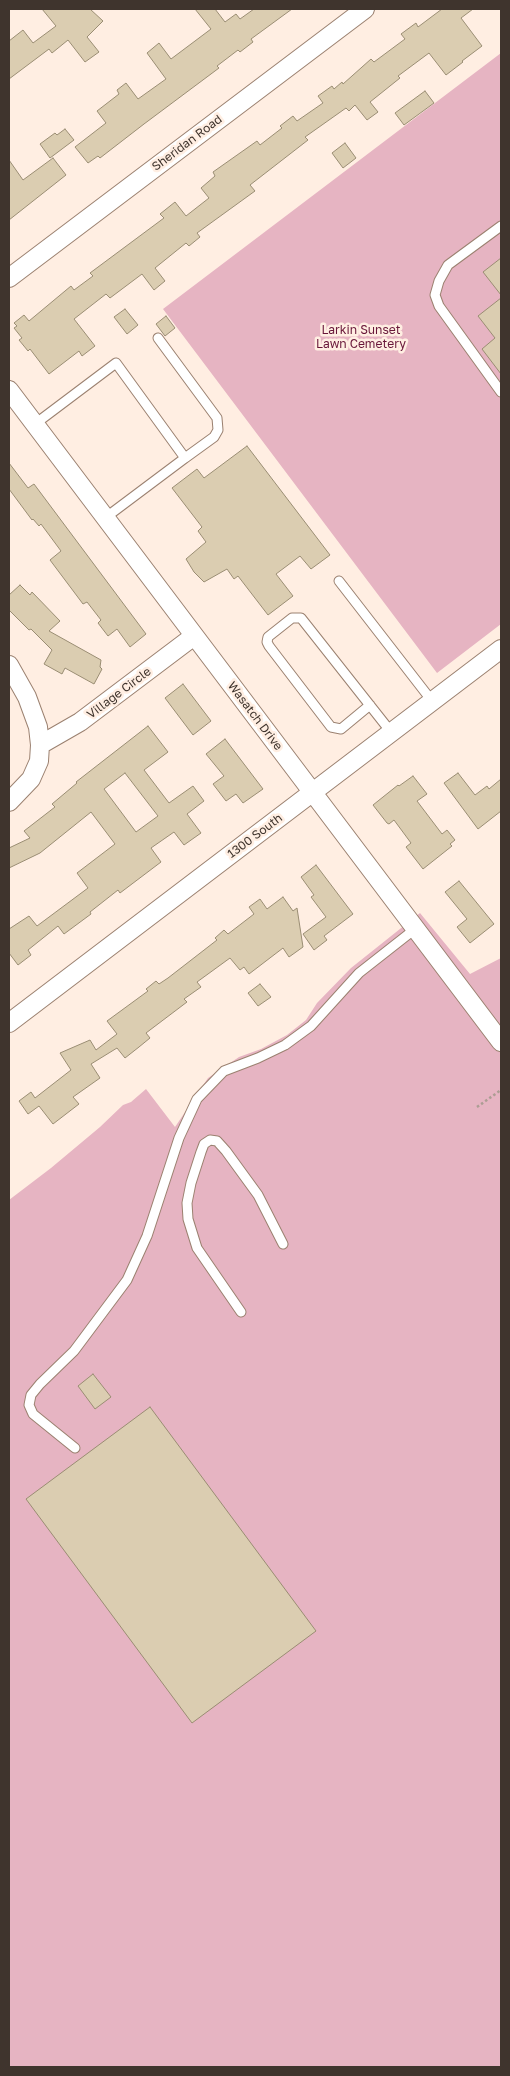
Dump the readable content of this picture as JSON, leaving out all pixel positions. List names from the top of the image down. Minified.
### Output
{"streets":{"street":["Sheridan Road","Village Circle","Wasatch Drive","1300 South"]},"crossings":[["Village Circle","Wasatch Drive"],["Wasatch Drive","1300 South"]],"parks":["Larkin Sunset Lawn Cemetery"]}
